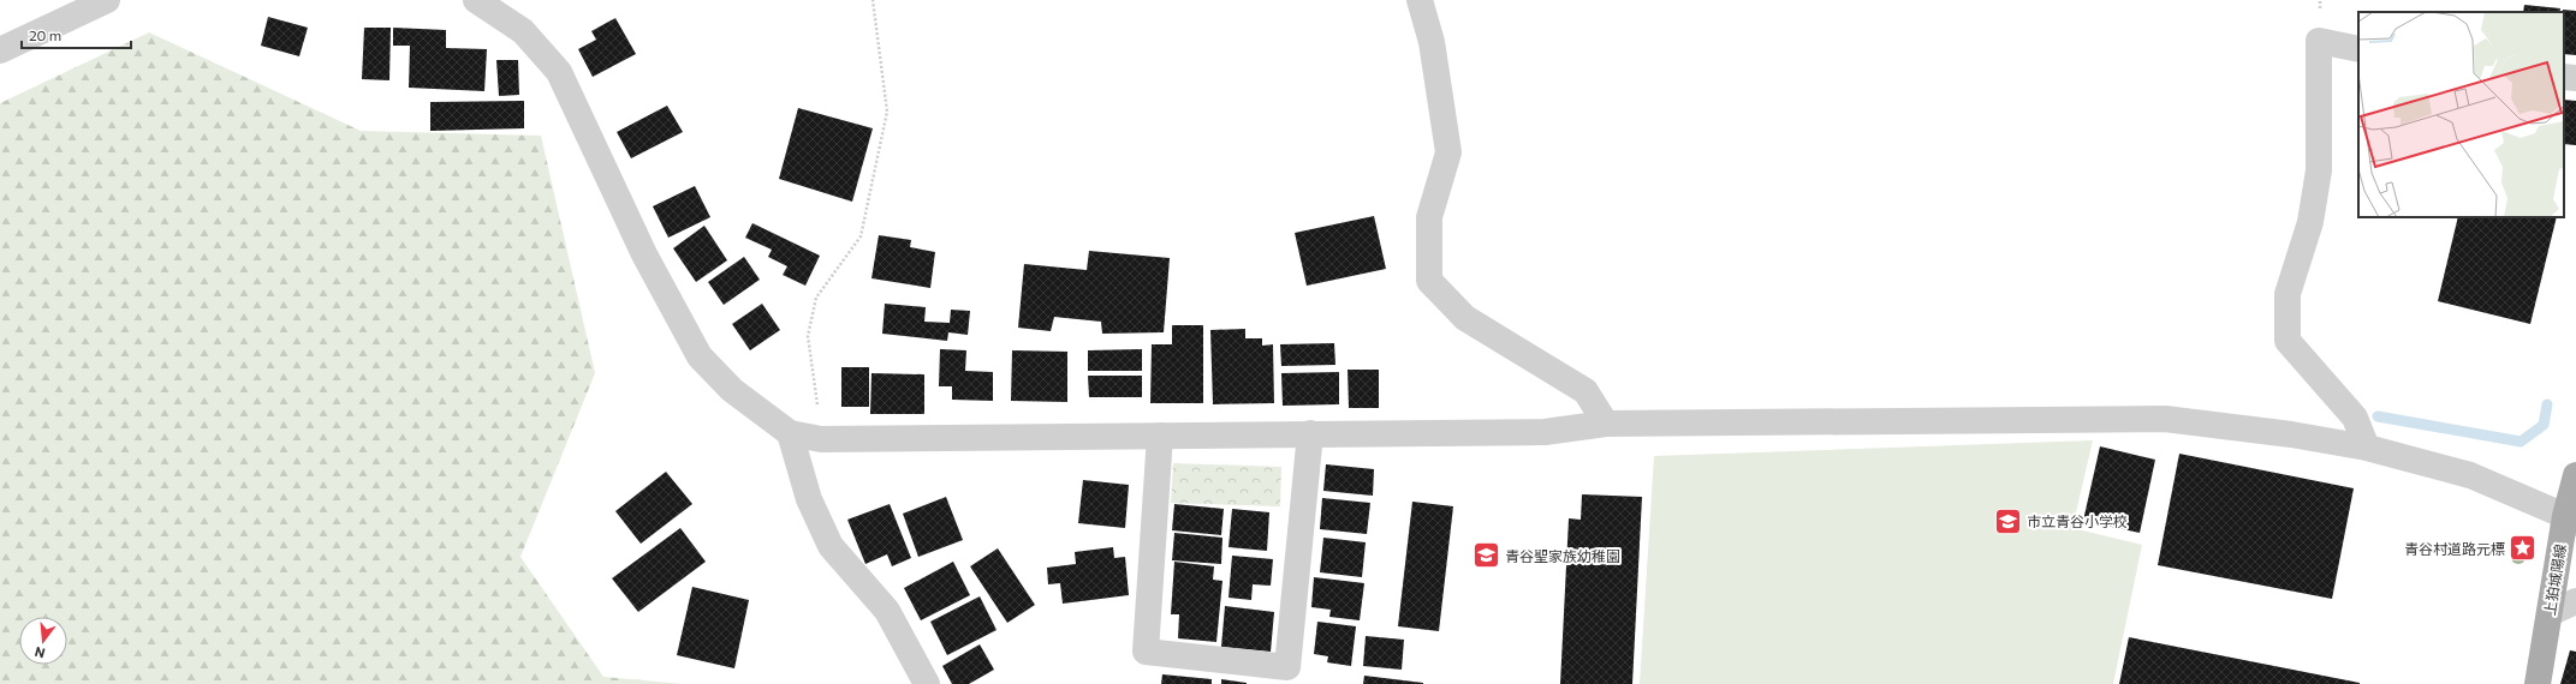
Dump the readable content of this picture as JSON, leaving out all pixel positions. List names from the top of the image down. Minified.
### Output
{"streets":{"main road":["上狛城陽線"]},"places":{"school or university":["市立青谷小学校","青谷聖家族幼稚園"],"place":["青谷村道路元標"]},"scale_bar":"20 m","north":"bottom"}
